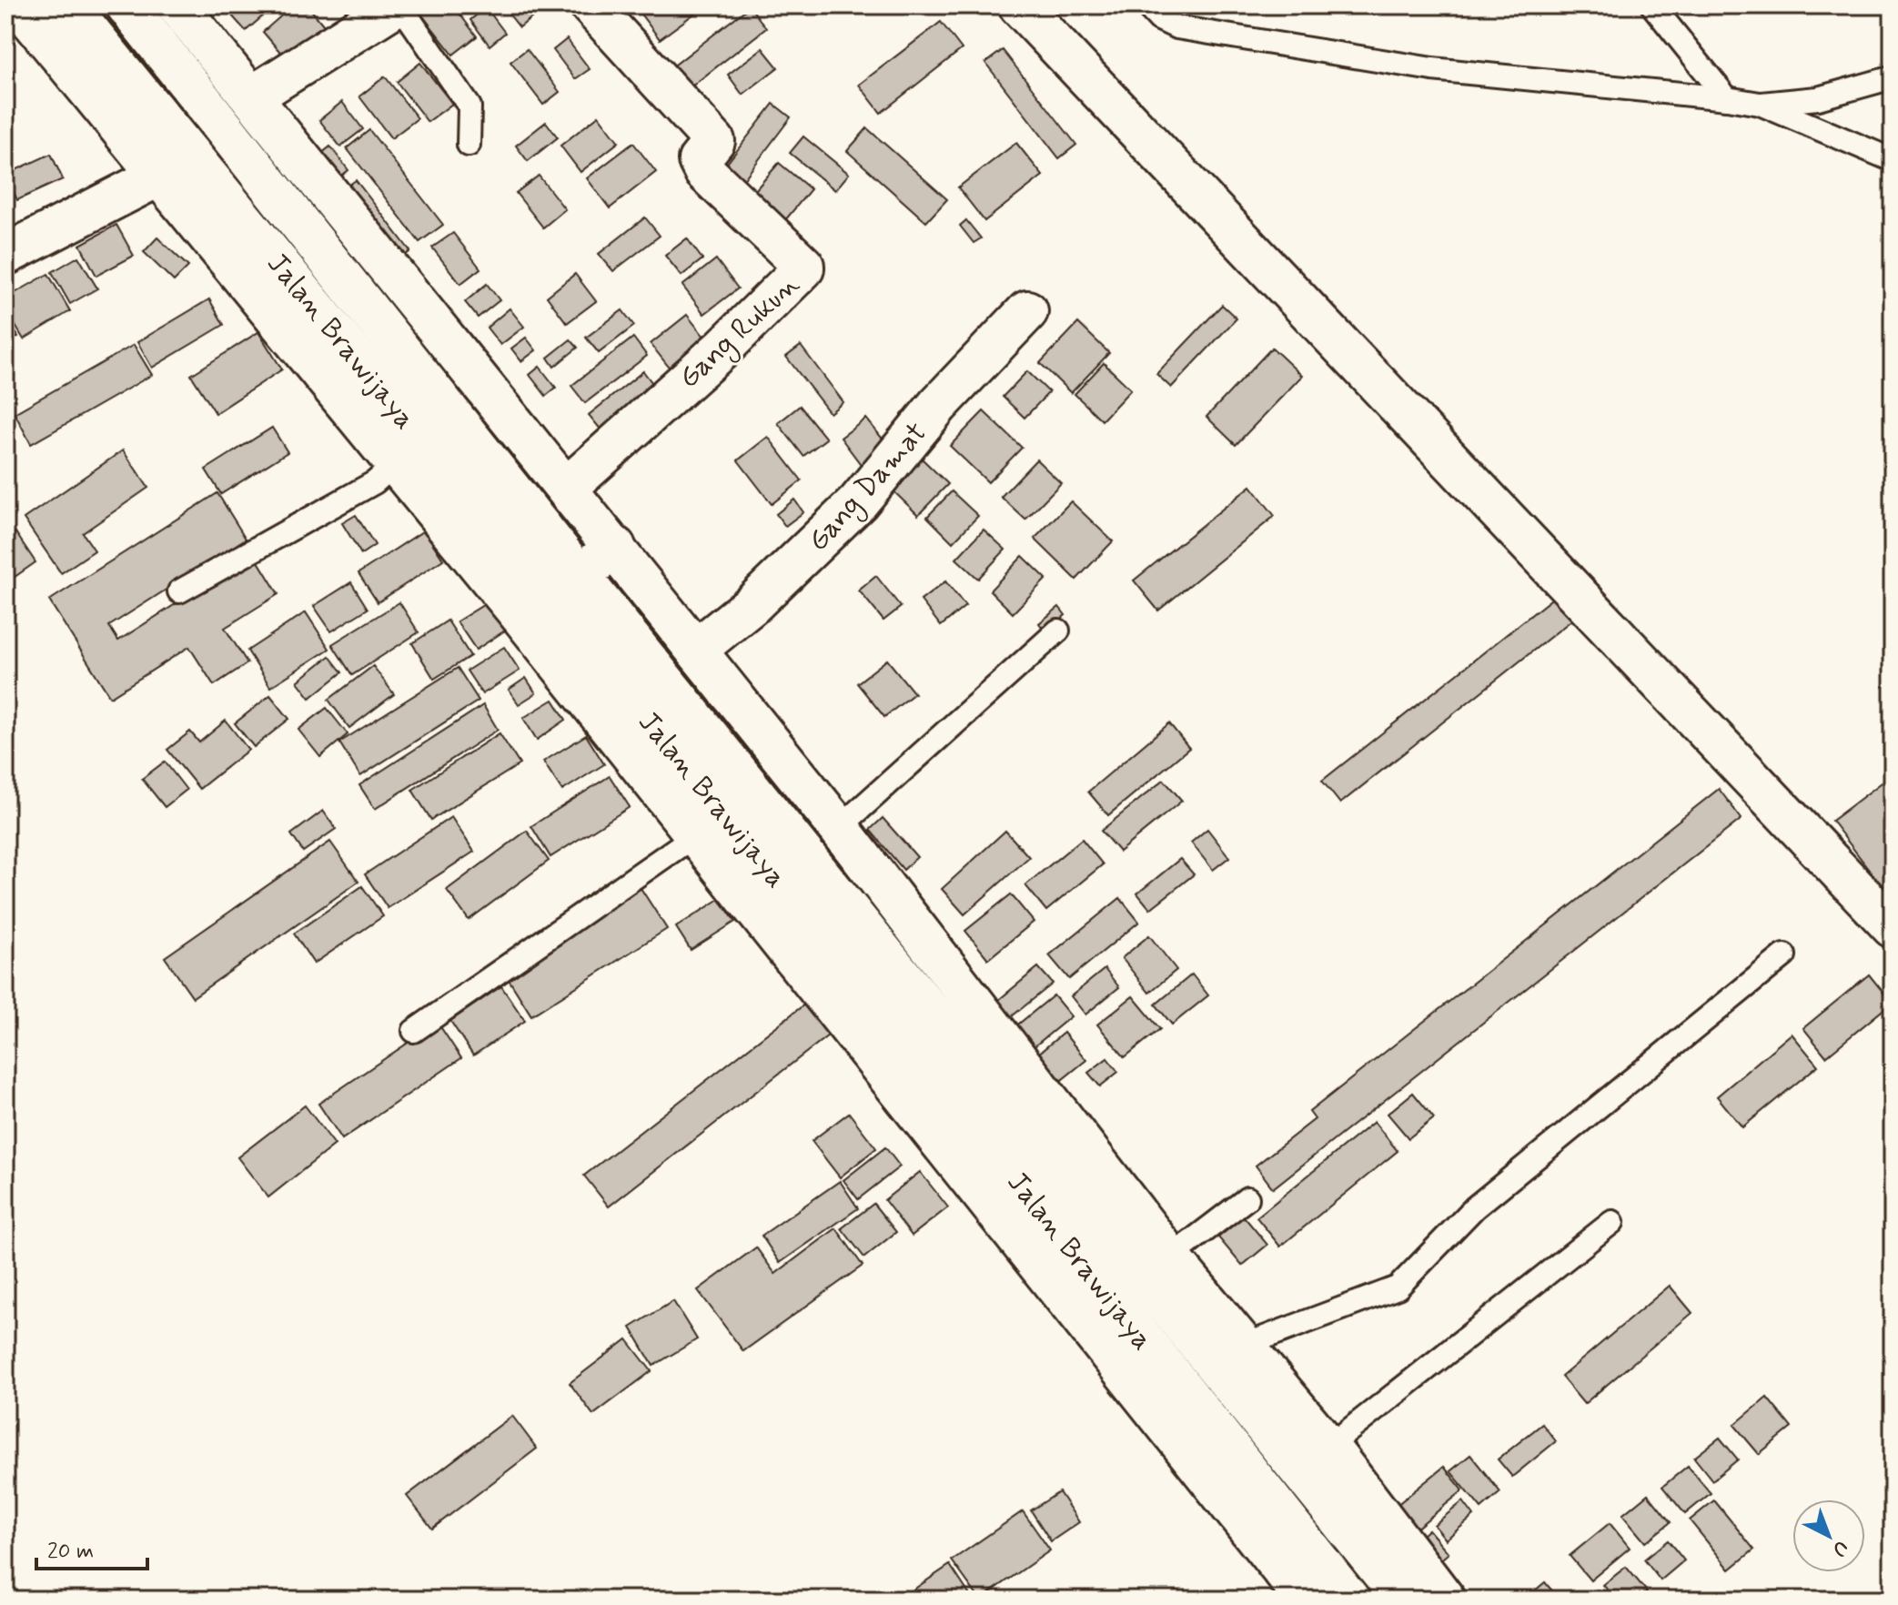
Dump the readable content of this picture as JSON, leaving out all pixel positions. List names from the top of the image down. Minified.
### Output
{"streets":{"main road":["Gang Rukun","Jalan Brawijaya","Gang Damat"]},"scale_bar":"20 m","north":"bottom right"}
